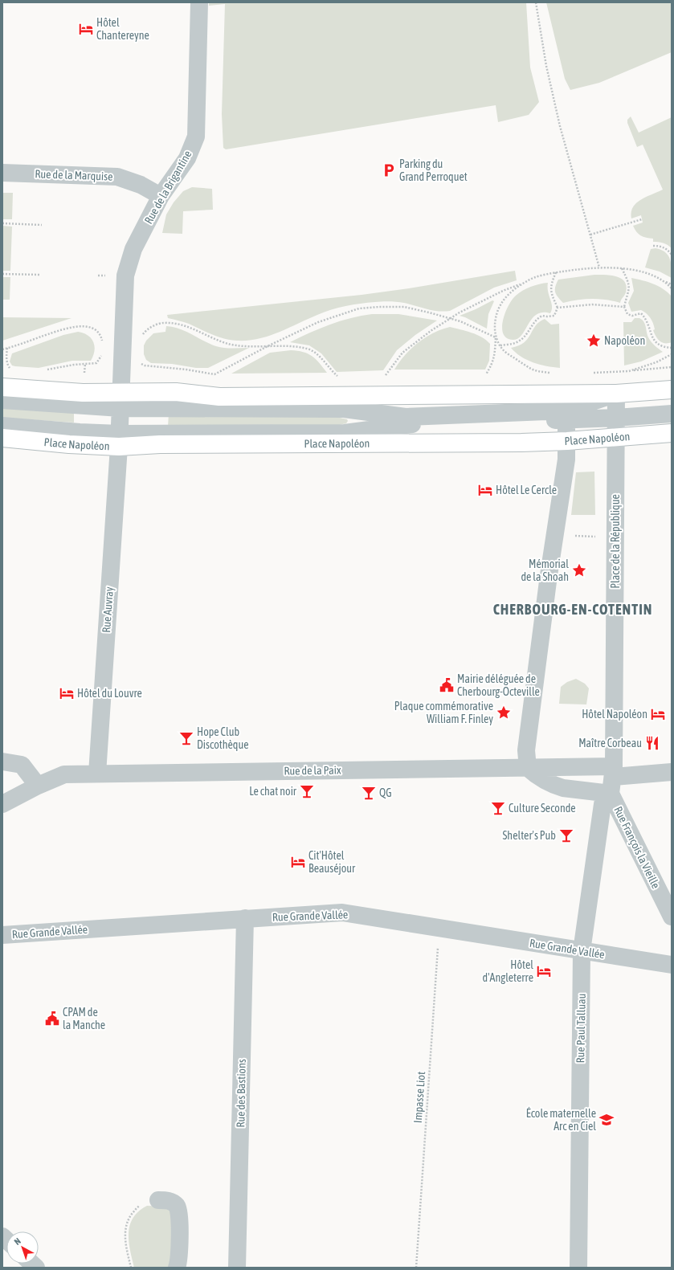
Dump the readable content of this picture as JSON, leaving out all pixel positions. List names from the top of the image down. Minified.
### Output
{"streets":{"main road":["Place Napoléon"],"street":["Rue de la Marquise","Rue de la Brigantine","Place de la République","Rue Auvray","Rue de la Paix","Rue François la Vieille","Rue Grande Vallée","Rue Paul Talluau","Rue des Bastions"],"path":["Impasse Liot"]},"crossings":[["Rue de la Marquise","Rue de la Brigantine"],["Rue de la Brigantine","Place Napoléon"],["Rue de la Brigantine","Rue Auvray"],["Place Napoléon","Place de la République"],["Place Napoléon","Rue Auvray"],["Place de la République","Rue François la Vieille"],["Place de la République","Rue Paul Talluau"],["Rue Auvray","Rue de la Paix"],["Rue François la Vieille","Rue Paul Talluau"],["Rue Grande Vallée","Rue Paul Talluau"],["Rue Grande Vallée","Rue des Bastions"],["Rue Grande Vallée","Impasse Liot"]],"districts":["CHERBOURG-EN-COTENTIN"],"places":{"hotel":["Hôtel Chantereyne","Hôtel Le Cercle","Hôtel du Louvre","Hôtel Napoléon","Cit'Hôtel Beauséjour","Hôtel d'Angleterre"],"parking":["Parking du Grand Perroquet"],"place":["Napoléon","Mémorial de la Shoah","Plaque commémorative William F. Finley"],"public building":["Mairie déléguée de Cherbourg-Octeville","CPAM de la Manche"],"bar":["Hope Club Discothèque","Le chat noir","QG","Culture Seconde","Shelter's Pub"],"restaurant":["Maître Corbeau"],"school or university":["École maternelle Arc en Ciel"]},"north":"top left"}
